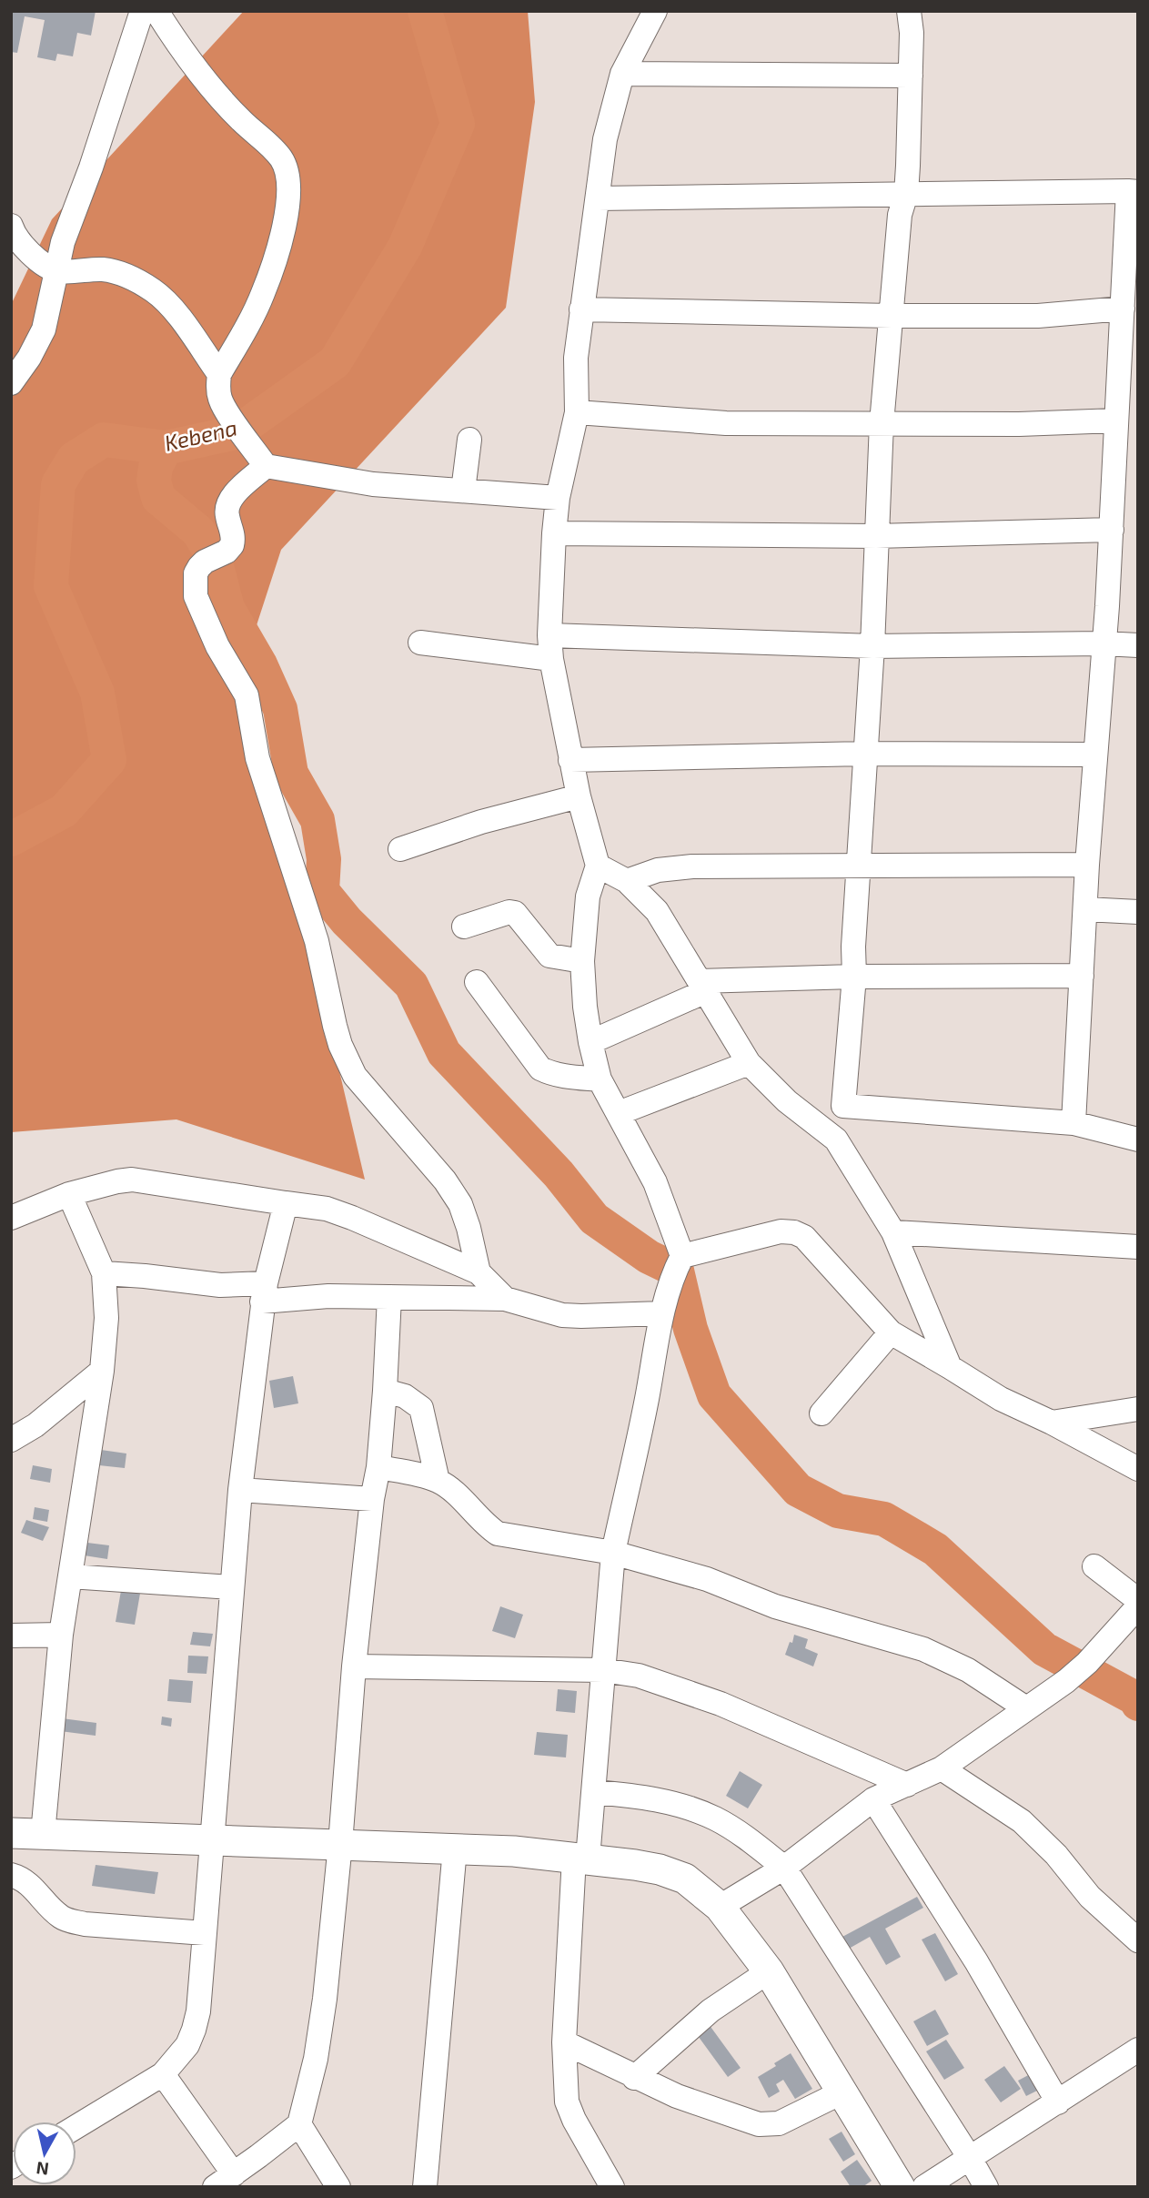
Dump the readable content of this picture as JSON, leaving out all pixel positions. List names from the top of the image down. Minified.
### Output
{"water":["Kebena"],"north":"bottom"}
